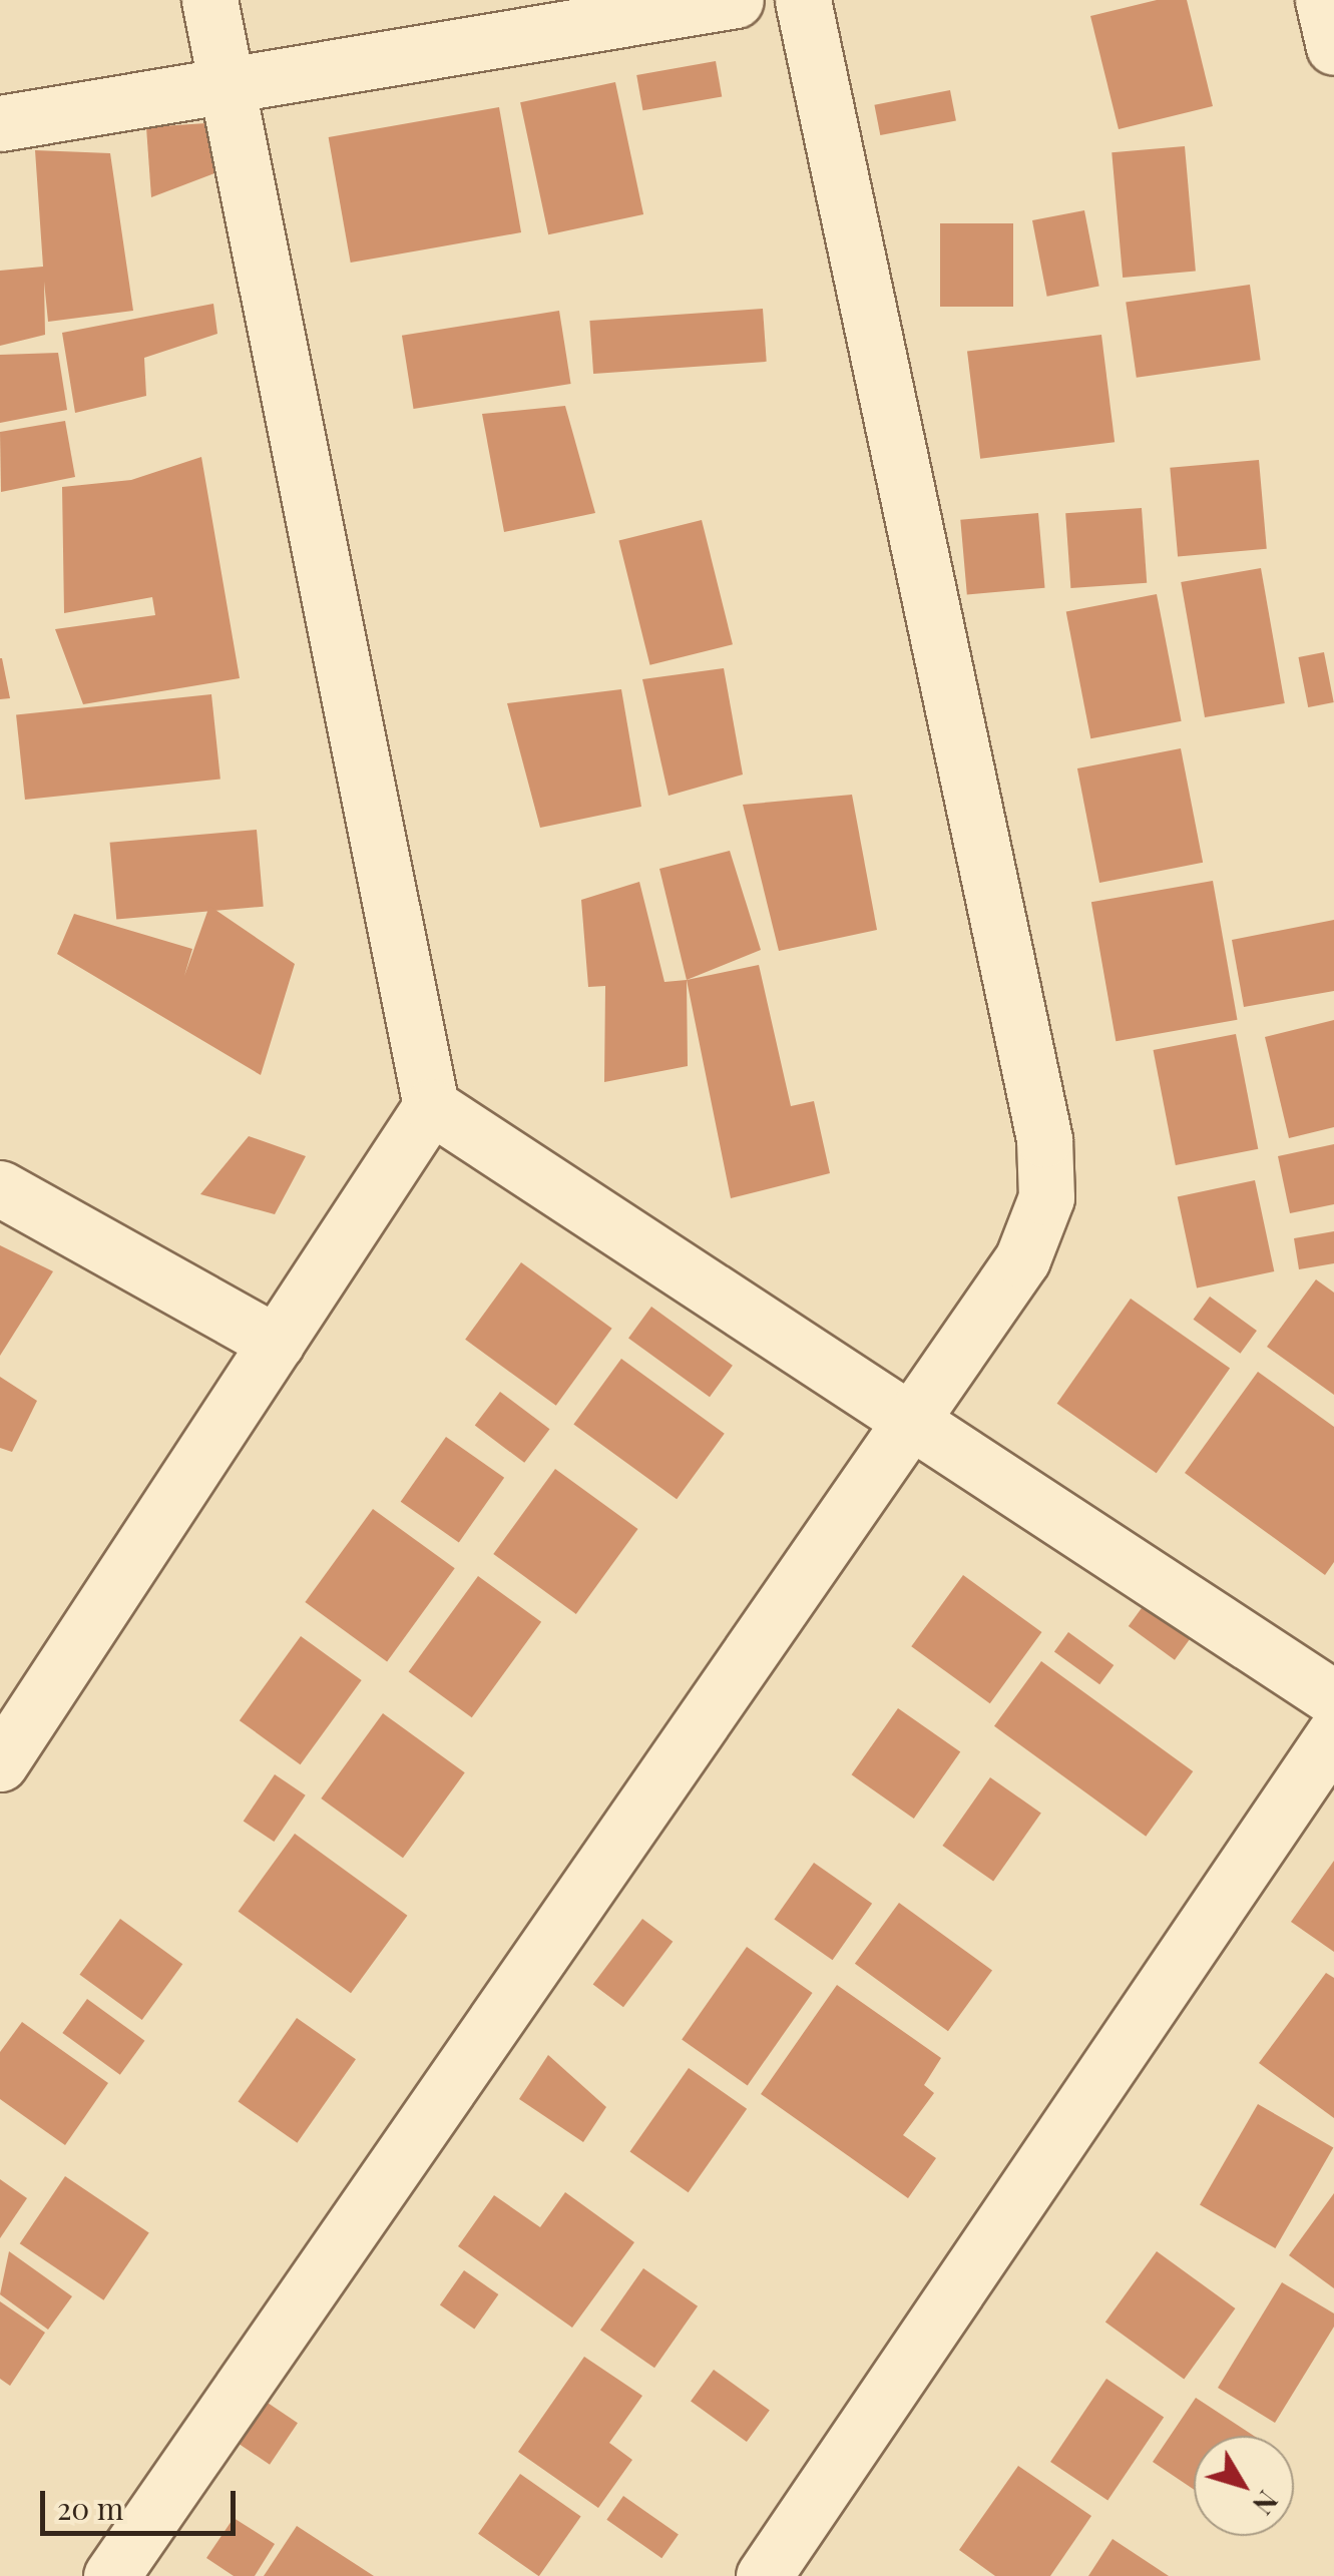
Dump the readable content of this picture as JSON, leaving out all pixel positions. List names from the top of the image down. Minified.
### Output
{"scale_bar":"20 m","north":"bottom right"}
